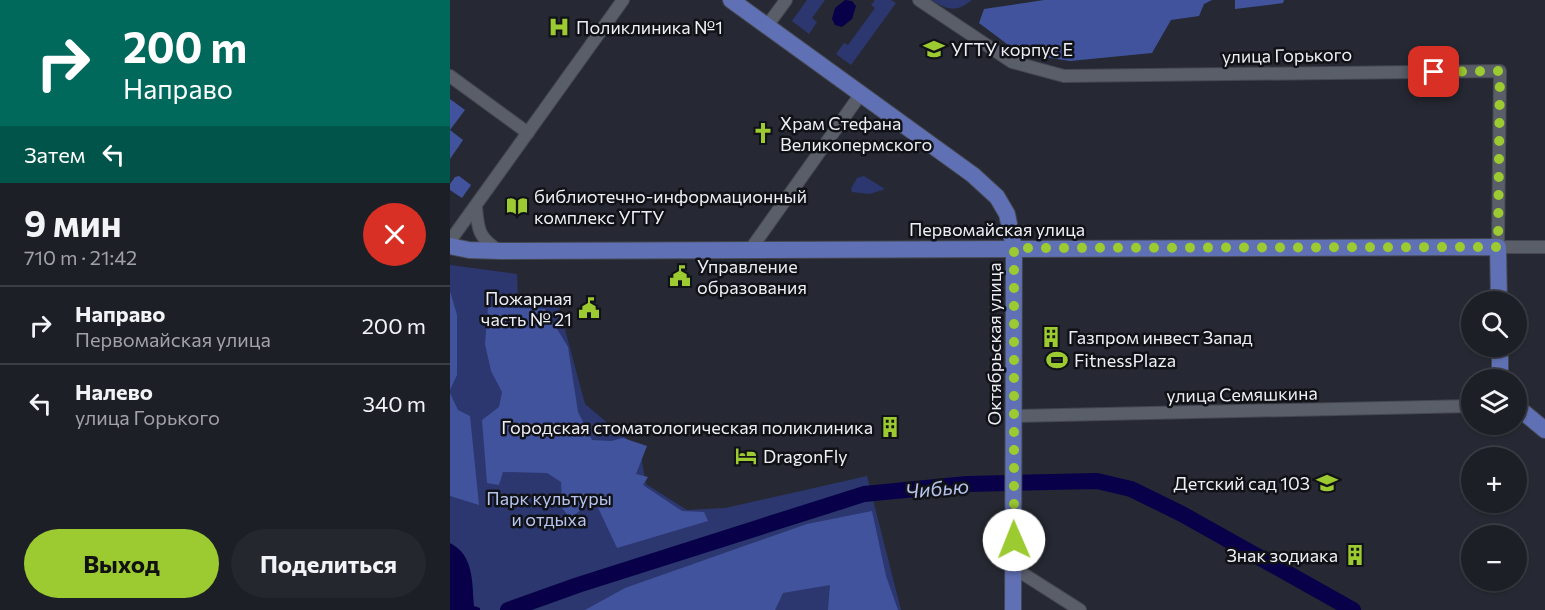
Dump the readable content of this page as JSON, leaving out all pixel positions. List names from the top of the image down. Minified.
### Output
{"streets":{"main road":["Первомайская улица","Октябрьская улица"],"street":["улица Горького","улица Семяшкина"]},"crossings":[["улица Горького","Первомайская улица"],["Первомайская улица","Октябрьская улица"],["Октябрьская улица","улица Семяшкина"]],"water":["Чибью"],"parks":["Парк культуры и отдыха"],"places":{"hospital":["Поликлиника №1"],"school or university":["УГТУ корпус Е","Детский сад 103"],"church":["Храм Стефана Великопермского"],"library":["библиотечно-информационный комплекс УГТУ"],"public building":["Управление образования","Пожарная часть № 21"],"building":["Газпром инвест Запад","Городская стоматологическая поликлиника","Знак зодиака"],"sports":["FitnessPlaza"],"hotel":["DragonFly"]},"page":{"turn":["200 m","Направо"],"then":"Затем","heading":["9 мин","710 m · 21:42"],"list":[{"name":"Направо","note":"Первомайская улица","value":"200 m"},{"name":"Налево","note":"улица Горького","value":"340 m"}],"map_buttons":["+","−"],"buttons":["Выход","Поделиться"]}}
